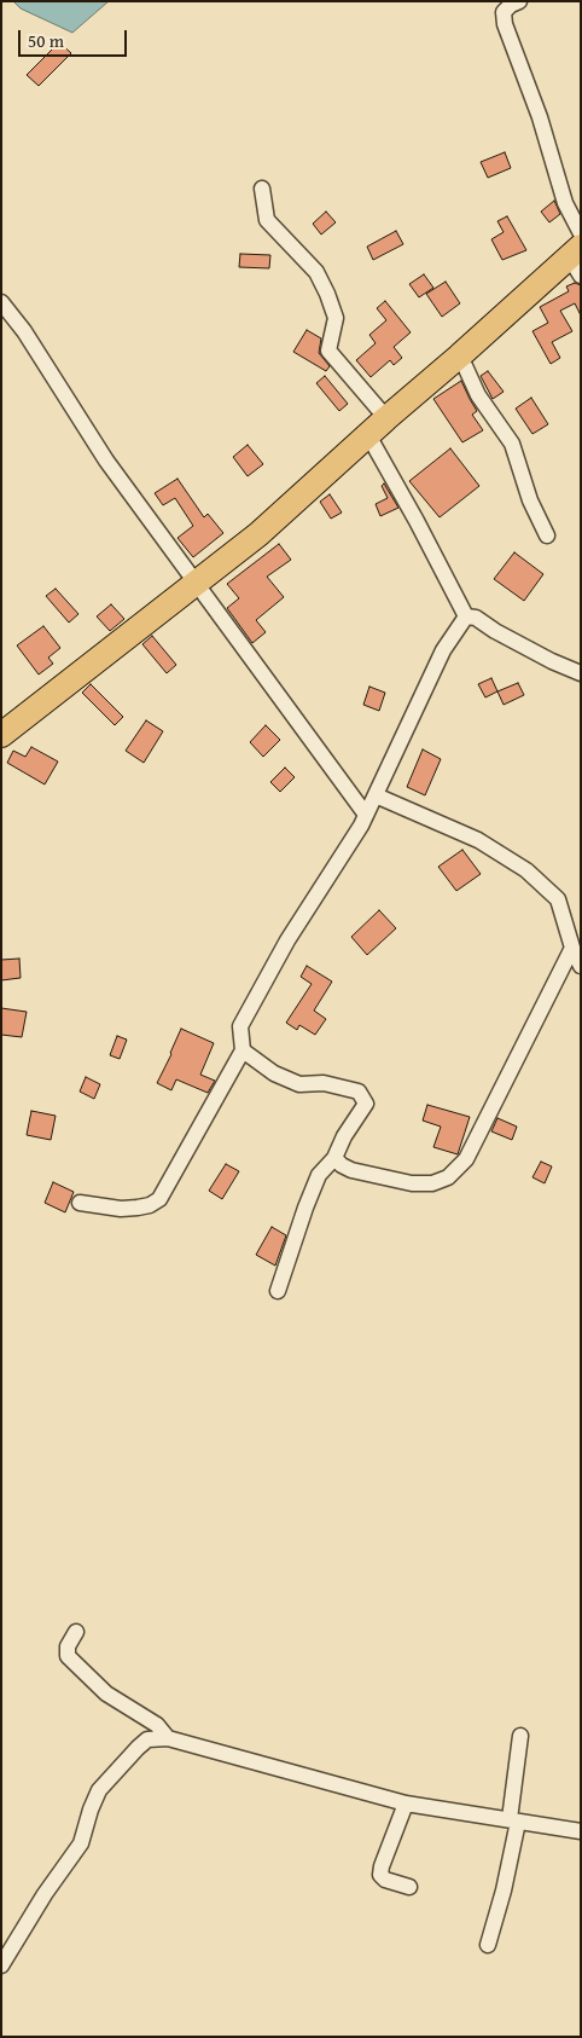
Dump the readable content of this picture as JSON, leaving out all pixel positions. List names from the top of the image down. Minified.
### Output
{"scale_bar":"50 m"}
